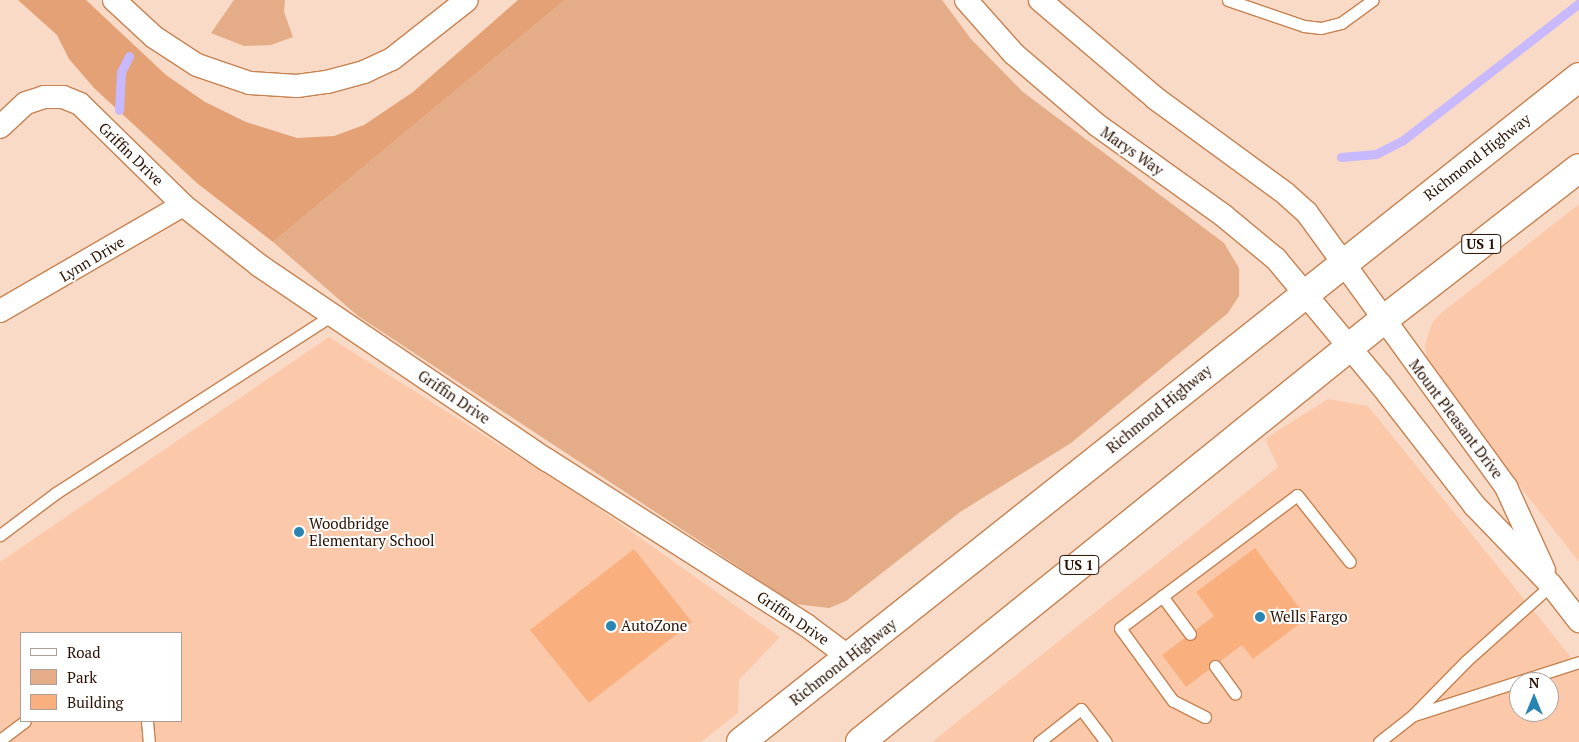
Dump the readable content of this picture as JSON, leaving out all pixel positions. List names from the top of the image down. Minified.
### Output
{"streets":{"main road":["Richmond Highway","US 1"],"street":["Marys Way","Griffin Drive","Lynn Drive","Mount Pleasant Drive"]},"crossings":[["Marys Way","Richmond Highway"],["Marys Way","Mount Pleasant Drive"],["Griffin Drive","Richmond Highway"],["Griffin Drive","Lynn Drive"],["Richmond Highway","Mount Pleasant Drive"],["US 1","Mount Pleasant Drive"]],"places":["Woodbridge Elementary School","Wells Fargo","AutoZone"],"legend":["Road","Park","Building"],"north":"top"}
